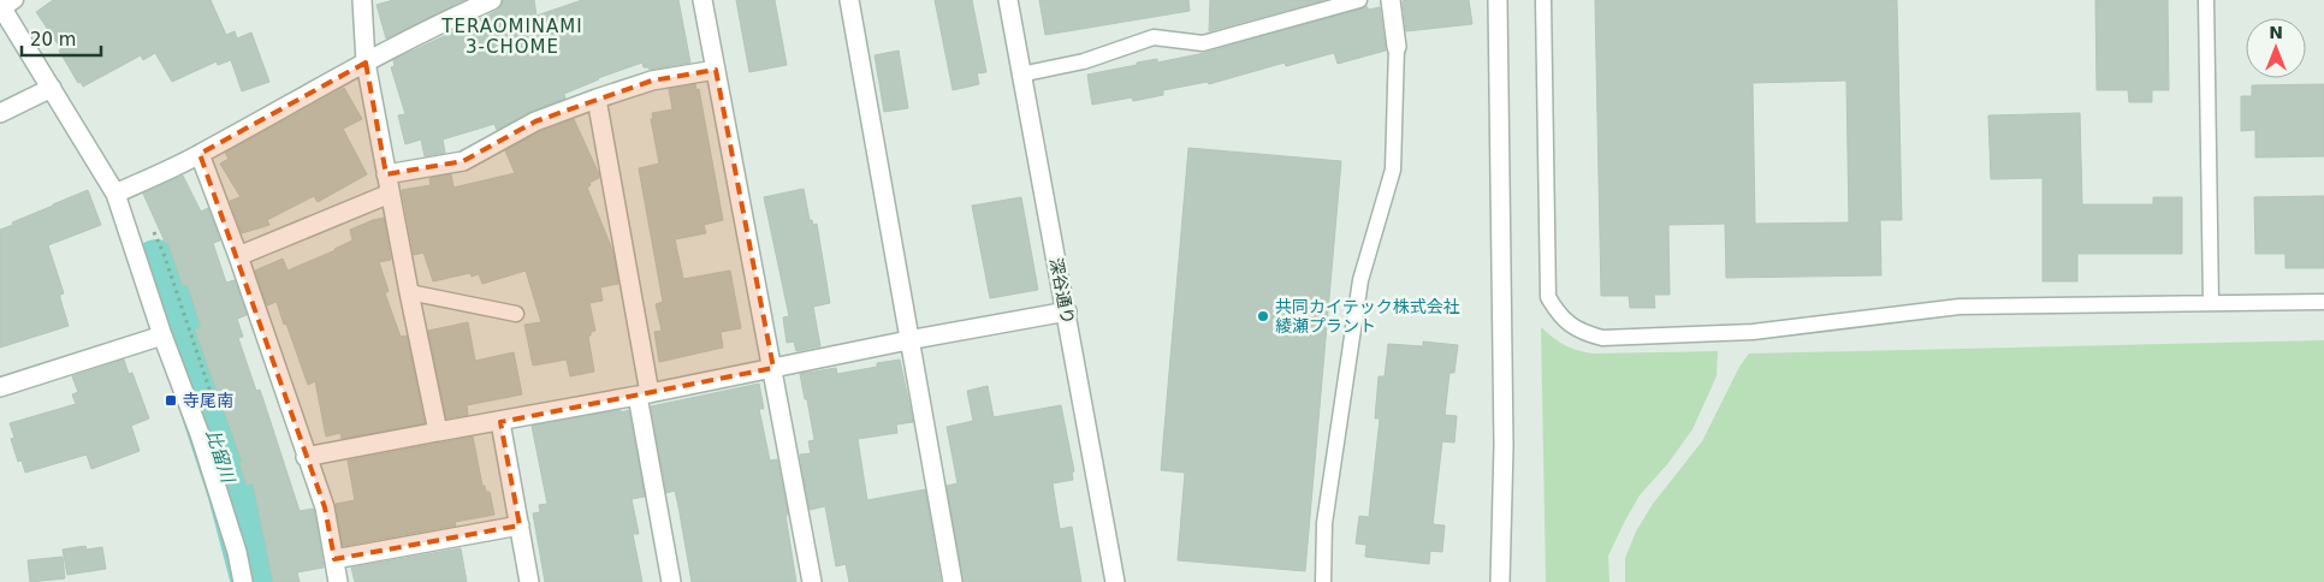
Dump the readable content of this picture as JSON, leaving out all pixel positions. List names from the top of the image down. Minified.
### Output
{"streets":{"street":["深谷通り"]},"districts":["TERAOMINAMI 3-CHOME"],"water":["比留川"],"places":{"other":["共同カイテック株式会社 綾瀬プラント"],"transit":["寺尾南"]},"scale_bar":"20 m","north":"top"}
